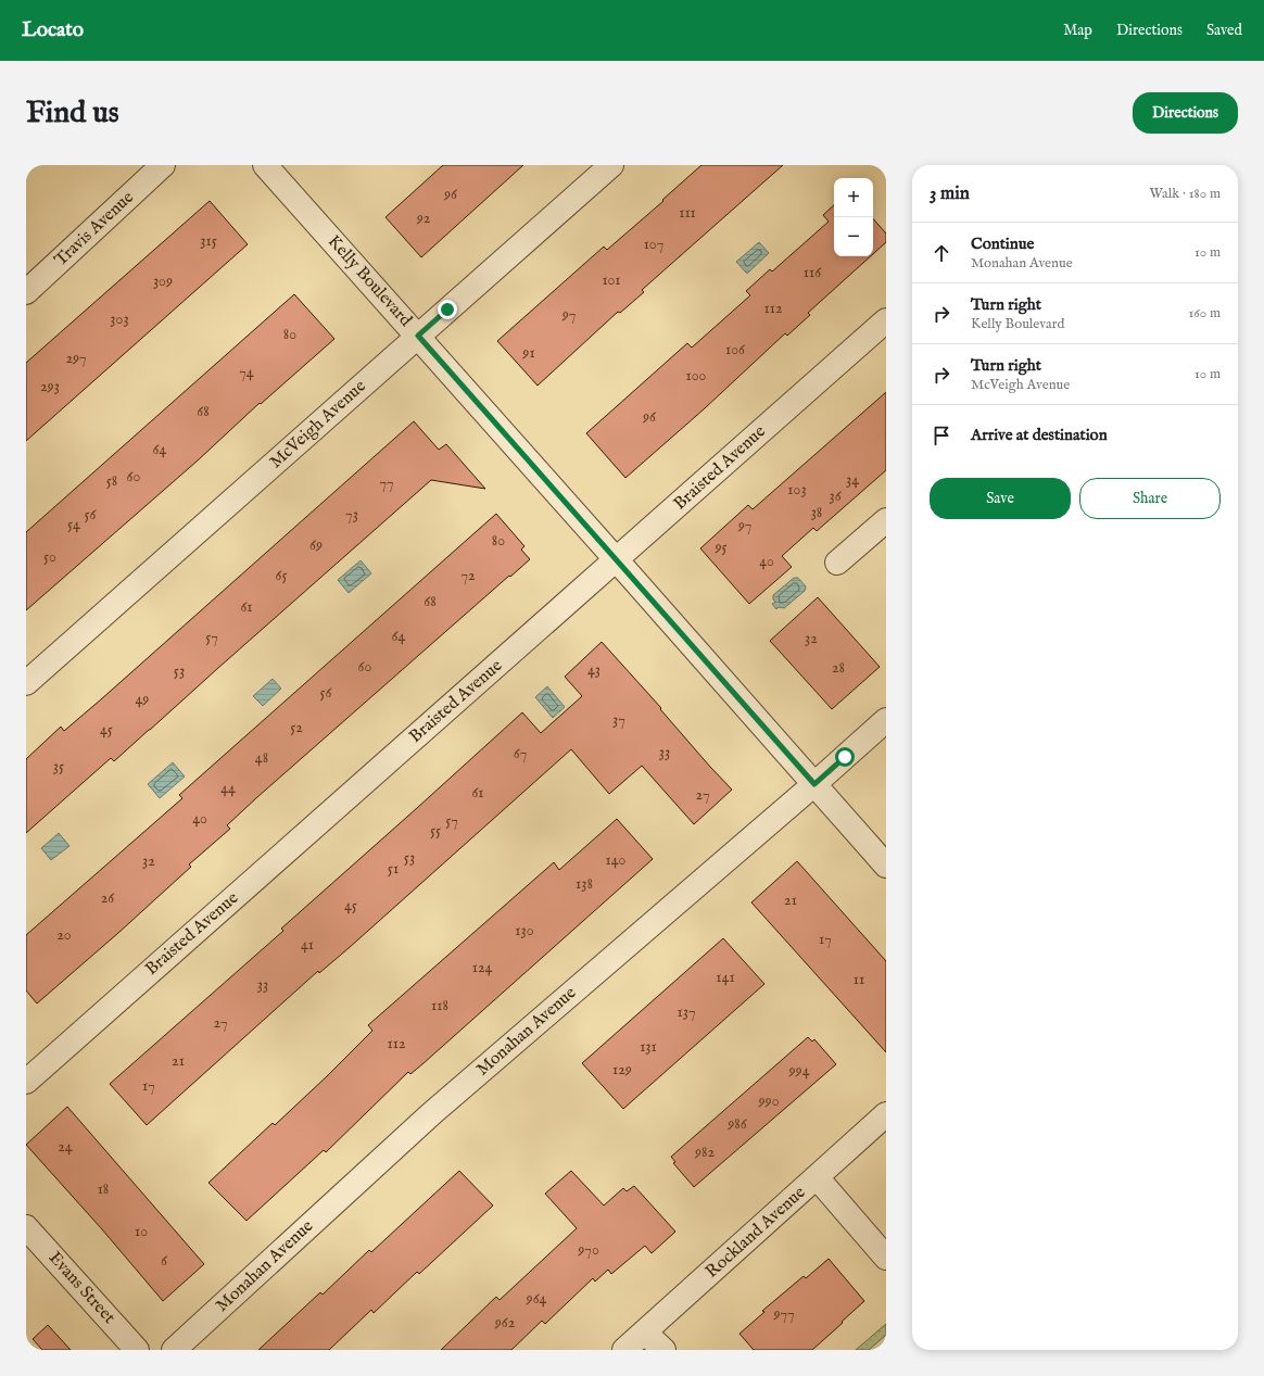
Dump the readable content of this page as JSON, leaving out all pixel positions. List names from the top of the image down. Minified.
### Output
{"streets":{"street":["Travis Avenue","Kelly Boulevard","McVeigh Avenue","Braisted Avenue","Monahan Avenue","Rockland Avenue","Evans Street"]},"crossings":[["Kelly Boulevard","McVeigh Avenue"],["Kelly Boulevard","Braisted Avenue"],["Kelly Boulevard","Monahan Avenue"]],"house_numbers":["96","111","92","315","107","116","101","309","112","97","303","80","106","91","297","74","100","293","68","96","64","60","34","58","77","103","36","38","56","73","54","97","80","69","95","50","40","65","72","68","61","64","57","32","60","28","43","53","56","49","37","52","45","33","67","48","35","44","61","27","40","57","55","53","140","32","51","138","26","21","45","130","20","17","41","124","141","11","33","118","137","27","112","131","21","129","994","17","990","986","24","982","18","10","970","6","964","977","962"],"page":{"header":"Locato","nav":["Map","Directions","Saved"],"buttons":["Directions",["Save","Share"]],"title":"Find us","heading":["3 min","Walk · 180 m"],"map_buttons":["+","−"],"list":[["Continue","Monahan Avenue","10 m"],["Turn right","Kelly Boulevard","160 m"],["Turn right","McVeigh Avenue","10 m"],"Arrive at destination"]}}
